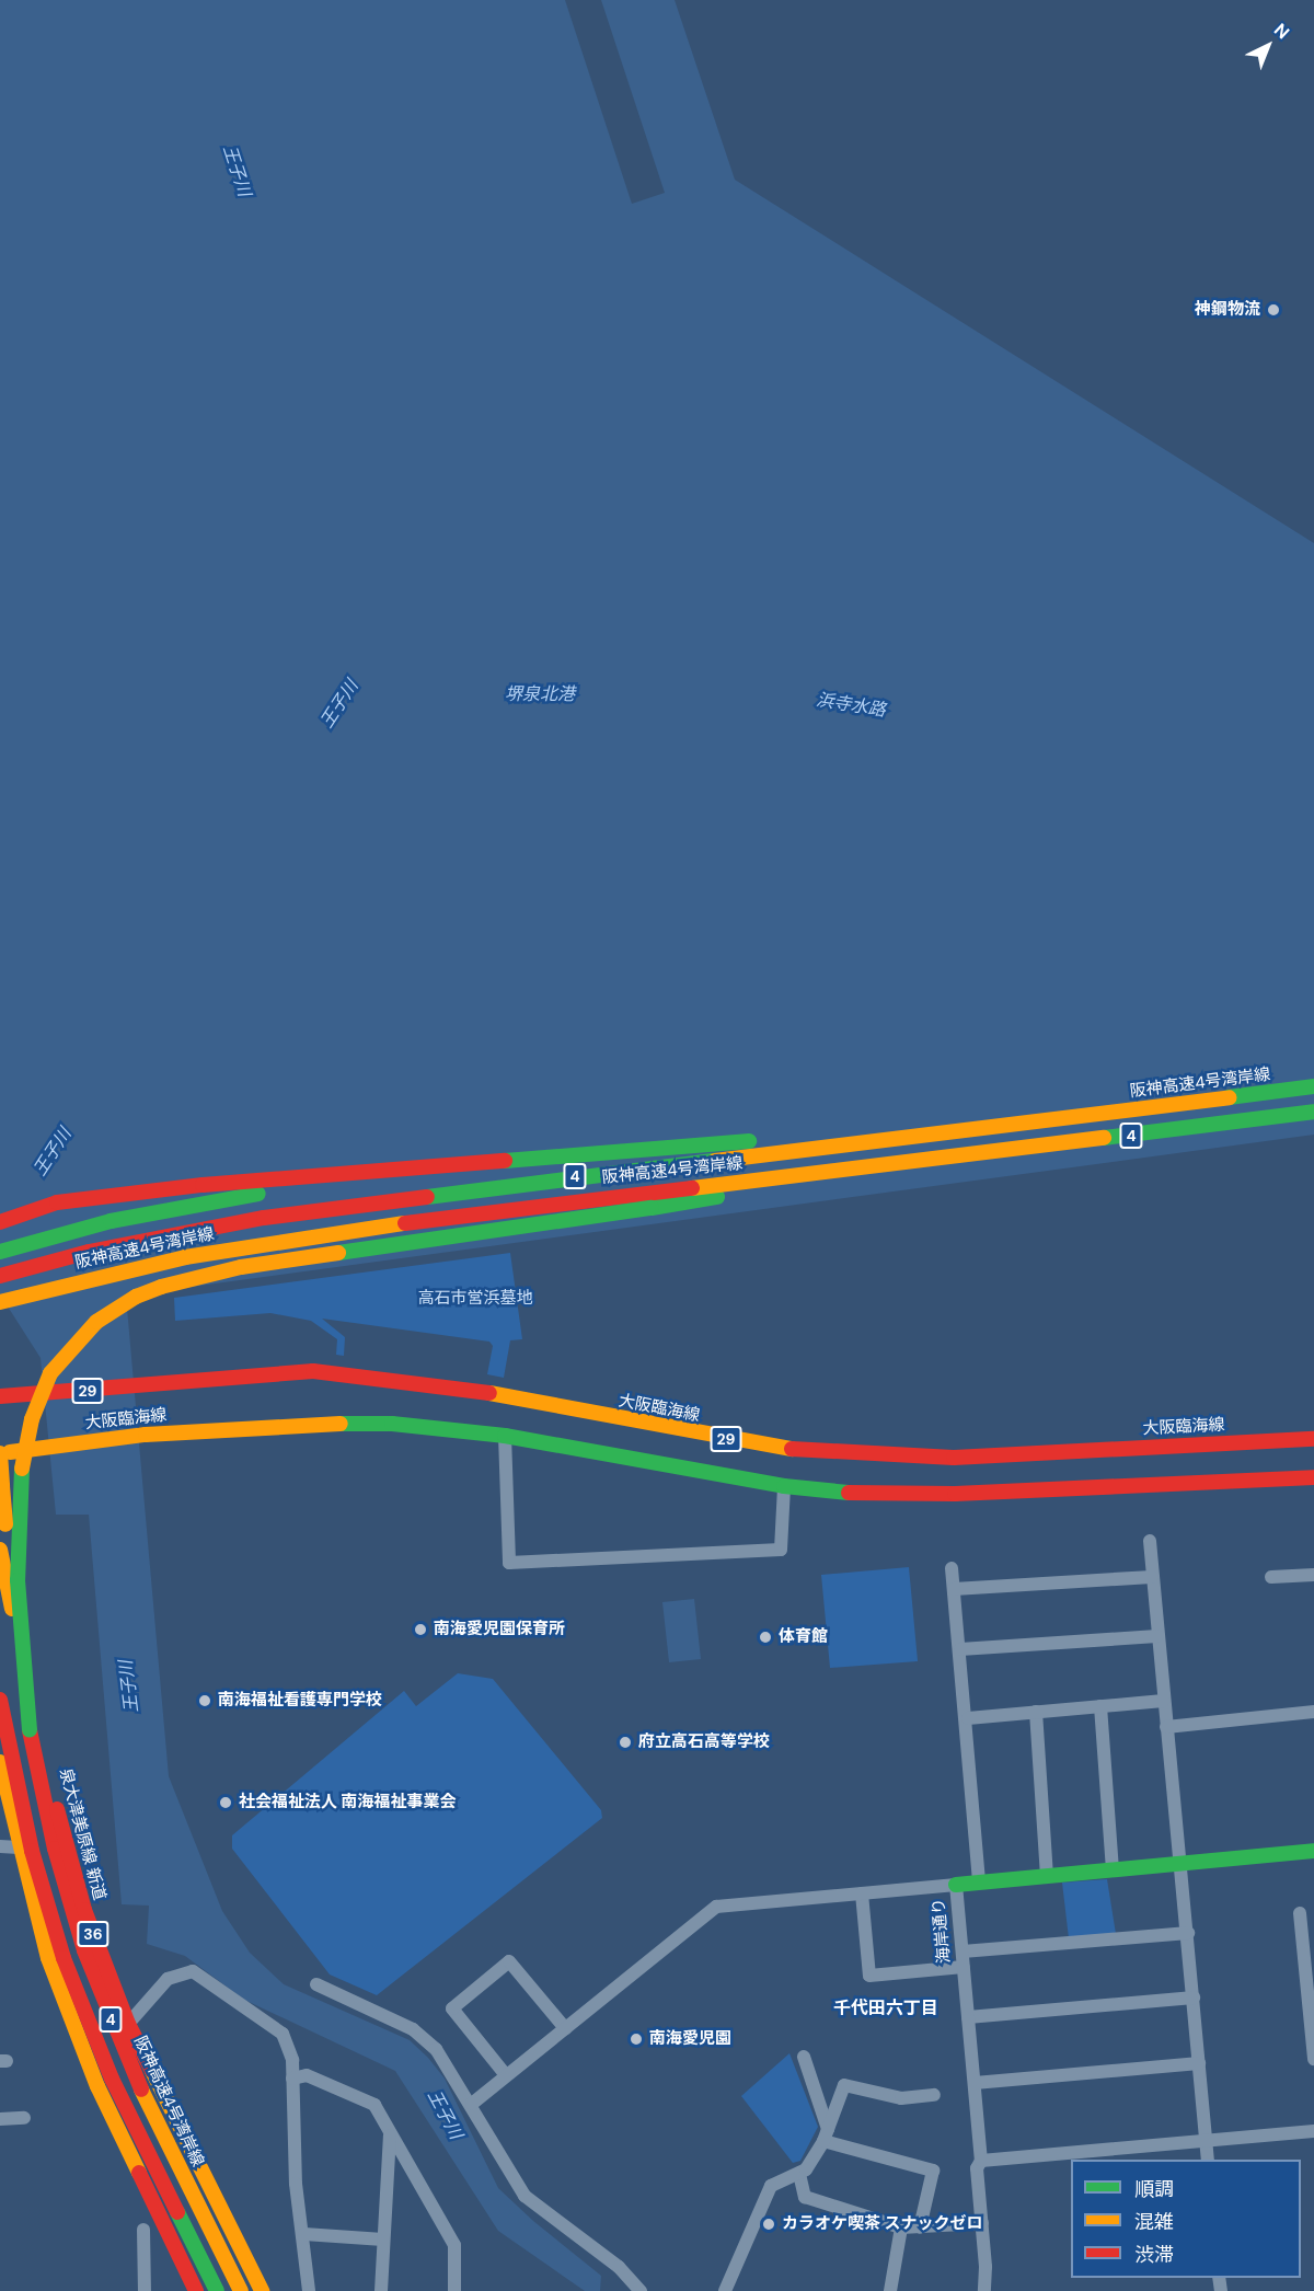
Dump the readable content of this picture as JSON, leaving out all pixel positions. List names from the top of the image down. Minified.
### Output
{"streets":{"main road":["阪神高速4号湾岸線","4","29","大阪臨海線","泉大津美原線 新道","海岸通り","36"]},"districts":["千代田六丁目"],"water":["王子川","堺泉北港","浜寺水路"],"parks":["高石市営浜墓地"],"places":["神鋼物流","南海愛児園保育所","体育館","南海福祉看護専門学校","府立高石高等学校","社会福祉法人 南海福祉事業会","南海愛児園","カラオケ喫茶 スナックゼロ"],"legend":["順調","混雑","渋滞"],"north":"top right"}
